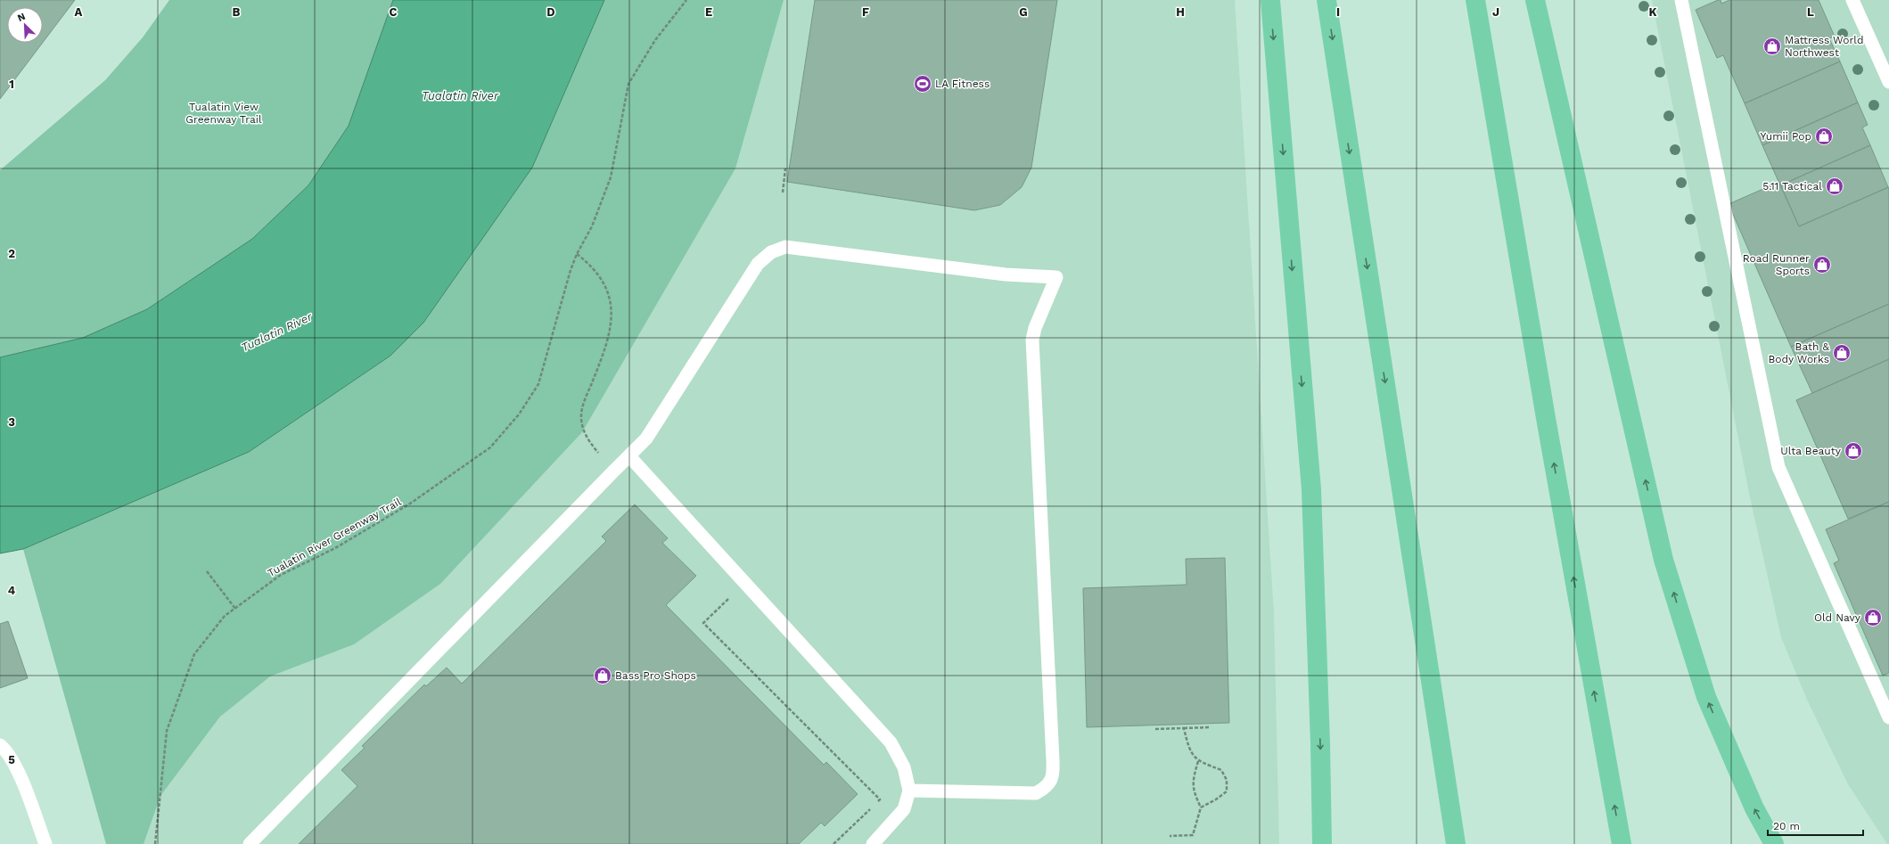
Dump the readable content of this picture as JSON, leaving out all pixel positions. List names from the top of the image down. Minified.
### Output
{"streets":{"path":["Tualatin River Greenway Trail"]},"water":["Tualatin River"],"parks":["Tualatin View Greenway Trail"],"places":{"shop":["Mattress World Northwest","Yumii Pop","5.11 Tactical","Road Runner Sports","Bath & Body Works","Ulta Beauty","Old Navy","Bass Pro Shops"],"sports":["LA Fitness"]},"scale_bar":"20 m","north":"top left","grid":{"columns":["A","B","C","D","E","F","G","H","I","J","K","L"],"rows":["1","2","3","4","5"]}}
